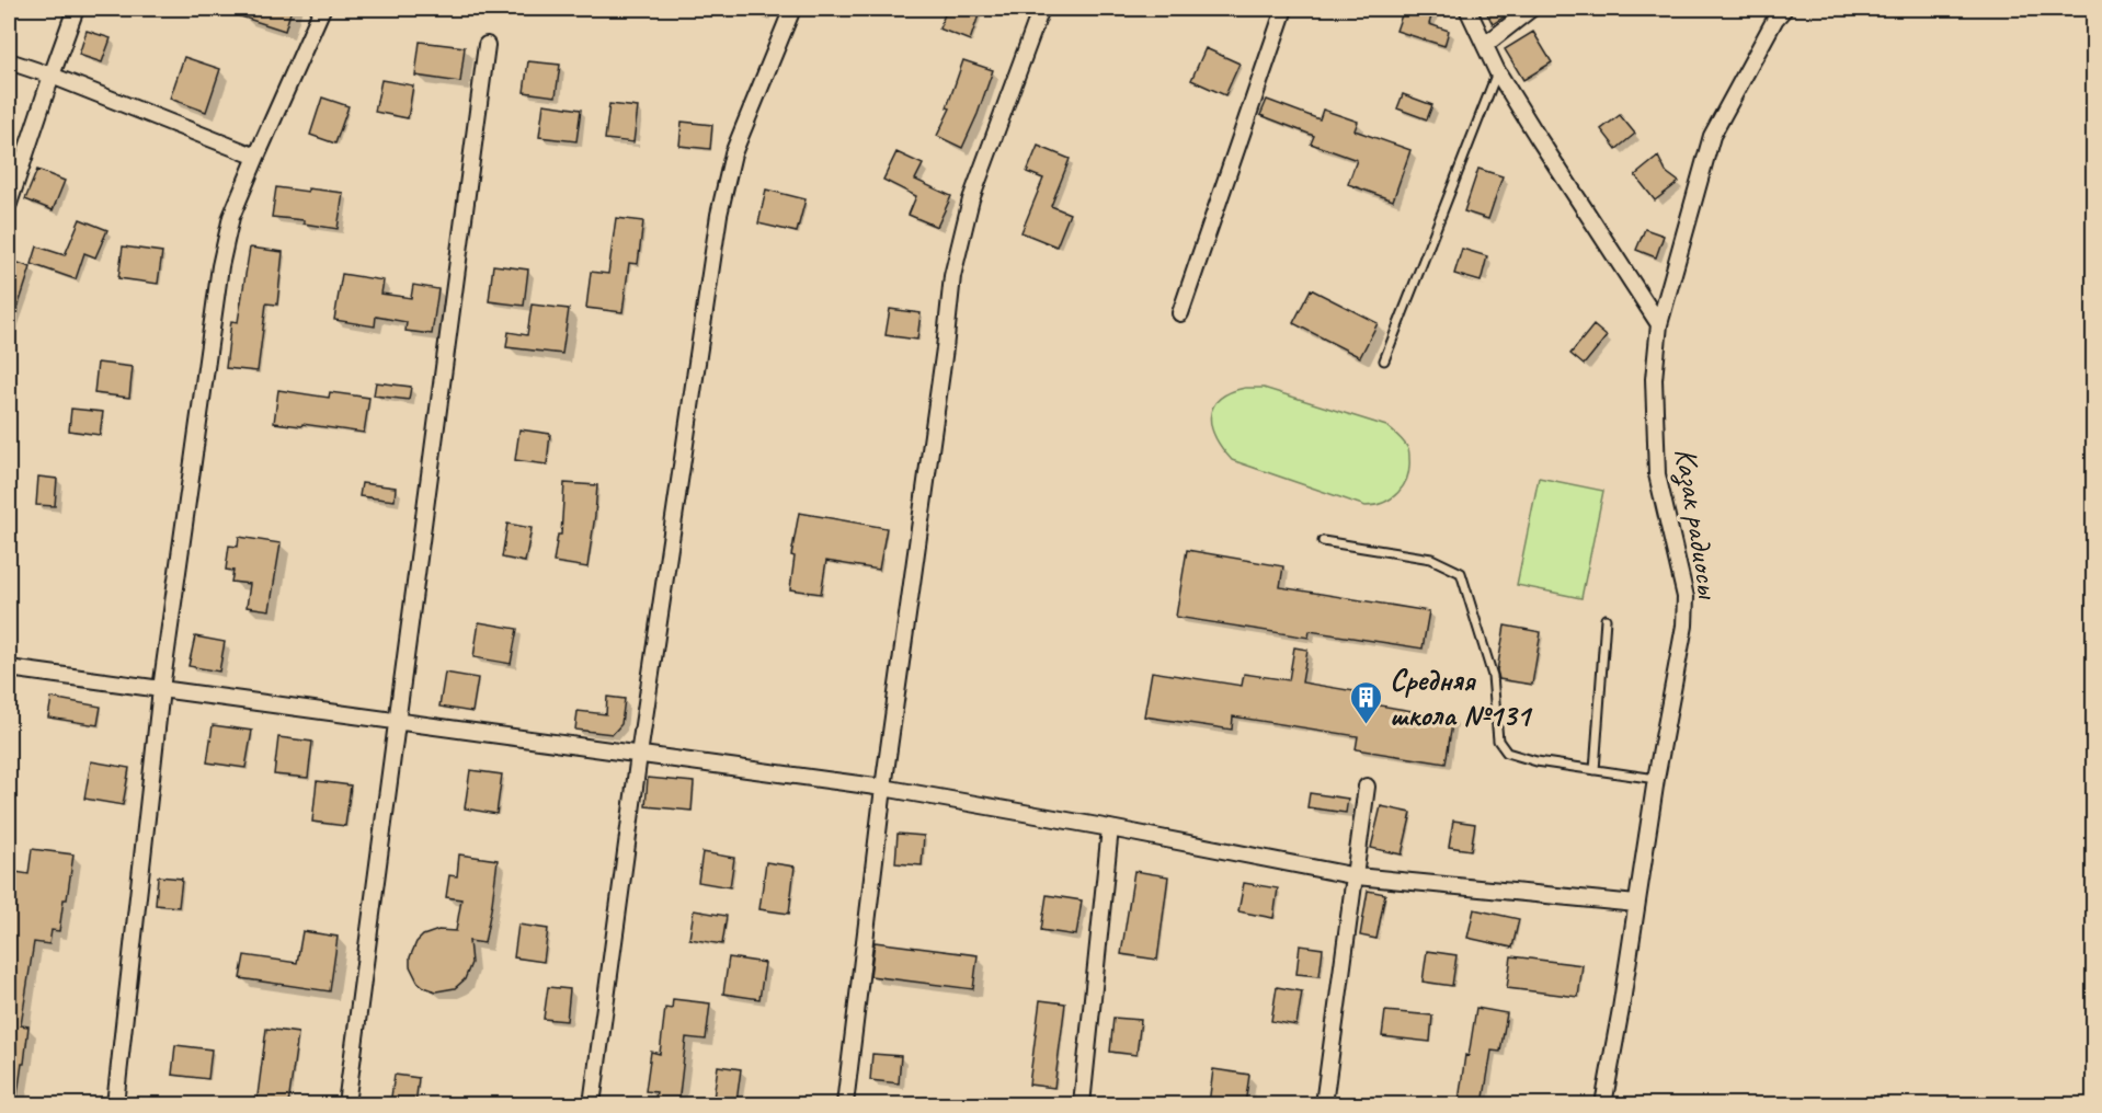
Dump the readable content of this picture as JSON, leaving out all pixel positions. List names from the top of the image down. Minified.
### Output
{"streets":{"street":["Казак радиосы"]},"places":{"building":["Средняя школа №131"]}}
